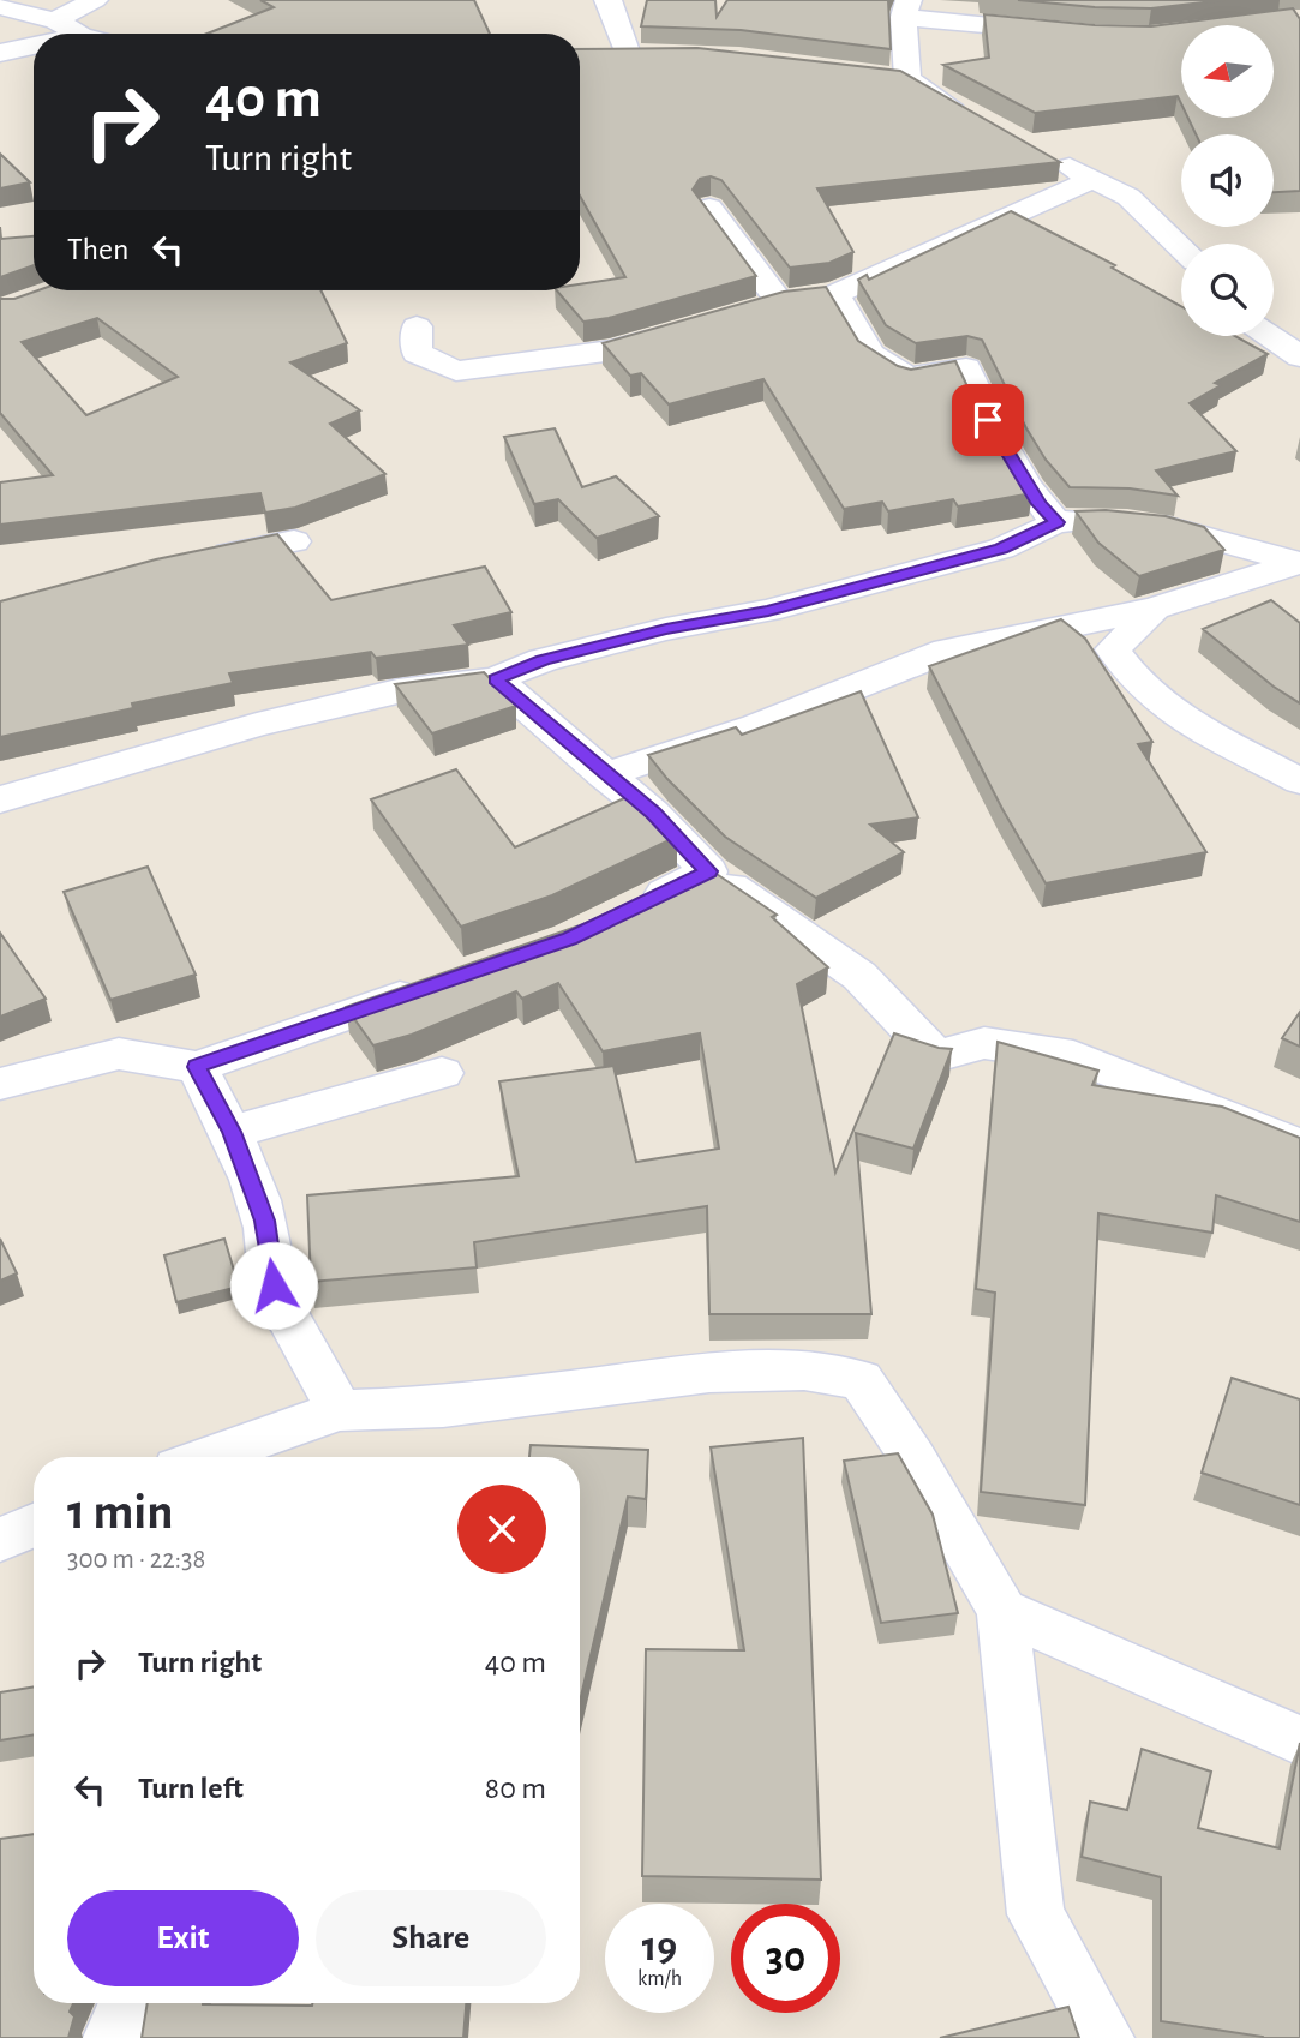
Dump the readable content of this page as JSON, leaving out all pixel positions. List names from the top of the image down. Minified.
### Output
{"north":"left","page":{"turn":["40 m","Turn right"],"then":"Then","heading":["1 min","300 m · 22:38"],"list":[{"name":"Turn right","value":"40 m"},{"name":"Turn left","value":"80 m"}],"buttons":["Exit","Share"],"speed":"19 km/h","limit":"30"}}
